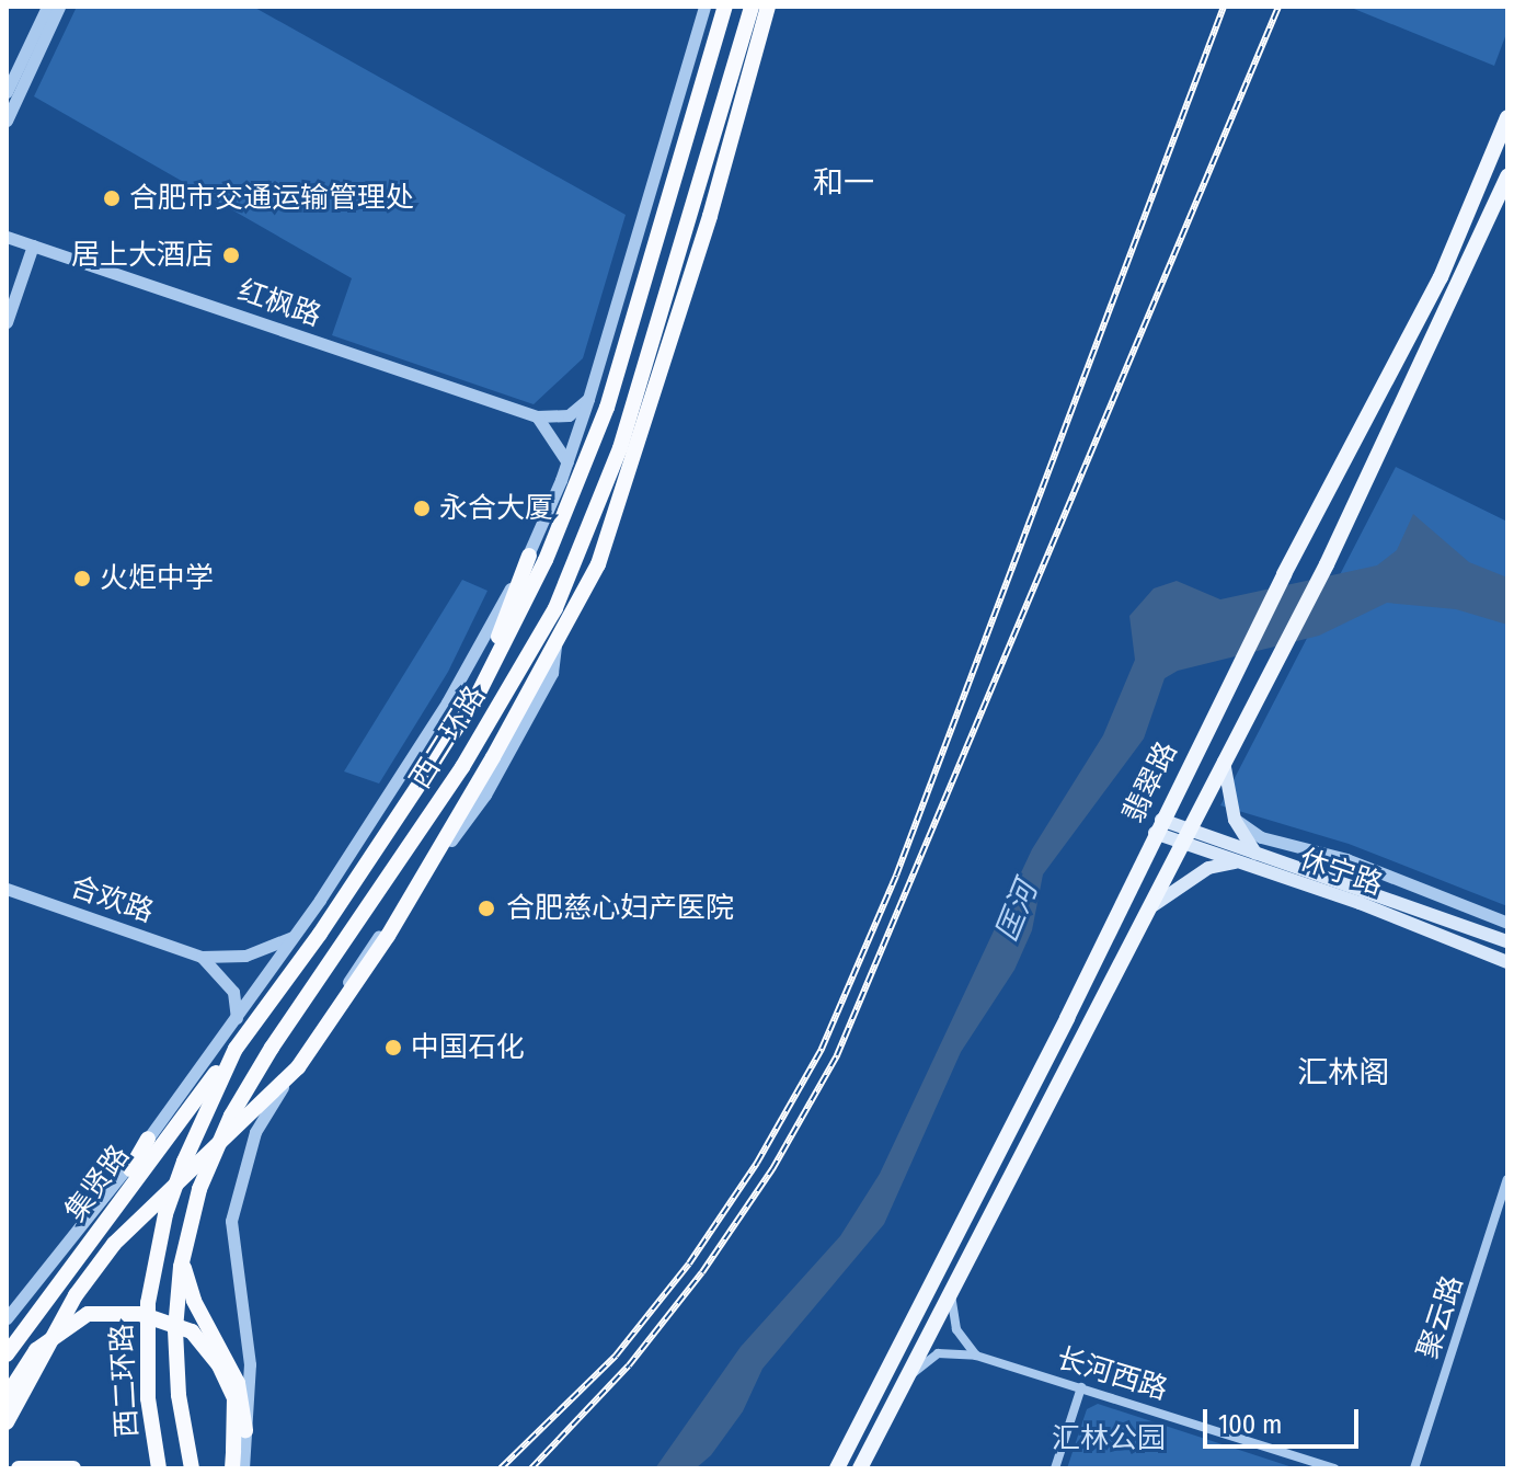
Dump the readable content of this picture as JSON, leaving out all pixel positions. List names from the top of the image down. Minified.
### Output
{"streets":{"highway":["西二环路","集贤路"],"main road":["翡翠路","休宁路"],"street":["红枫路","合欢路","聚云路","长河西路"]},"crossings":[["西二环路","集贤路"],["翡翠路","休宁路"],["翡翠路","长河西路"]],"districts":["和一","汇林阁"],"water":["匡河"],"parks":["汇林公园"],"places":["合肥市交通运输管理处","居上大酒店","永合大厦","火炬中学","合肥慈心妇产医院","中国石化"],"scale_bar":"100 m"}
